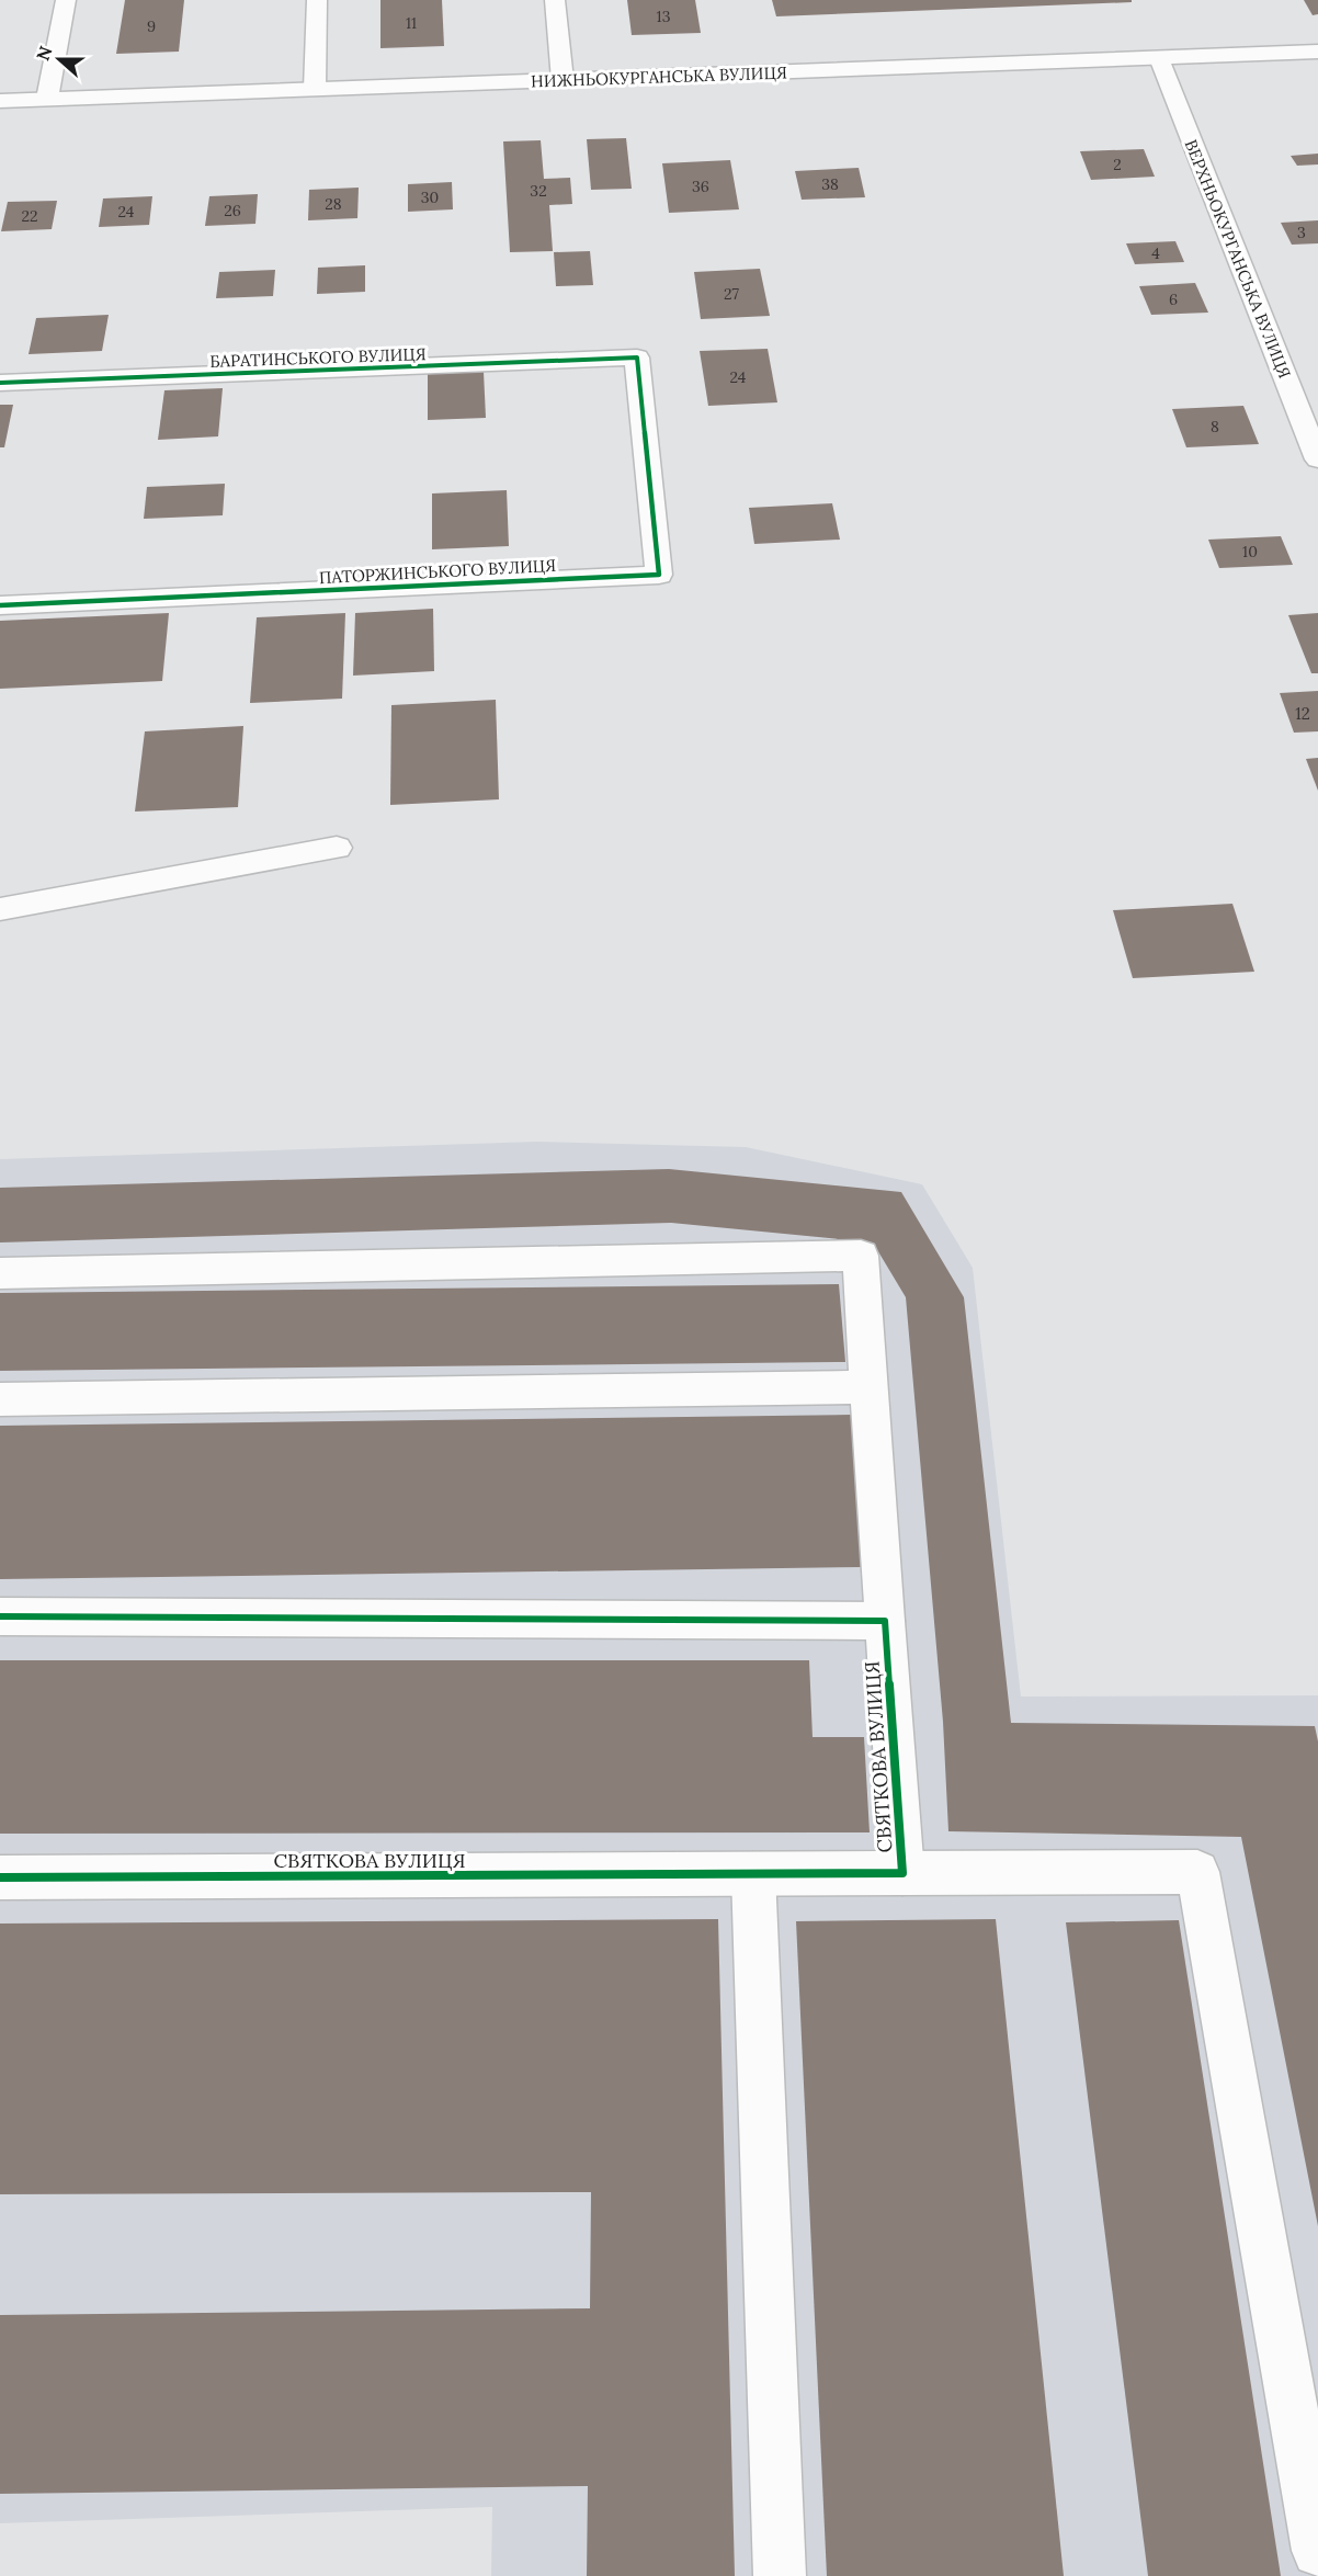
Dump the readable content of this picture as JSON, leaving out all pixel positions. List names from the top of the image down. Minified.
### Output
{"streets":{"street":["НИЖНЬОКУРГАНСЬКА ВУЛИЦЯ","ВЕРХНЬОКУРГАНСЬКА ВУЛИЦЯ","БАРАТИНСЬКОГО ВУЛИЦЯ","ПАТОРЖИНСЬКОГО ВУЛИЦЯ","СВЯТКОВА ВУЛИЦЯ"]},"crossings":[["НИЖНЬОКУРГАНСЬКА ВУЛИЦЯ","ВЕРХНЬОКУРГАНСЬКА ВУЛИЦЯ"],["БАРАТИНСЬКОГО ВУЛИЦЯ","ПАТОРЖИНСЬКОГО ВУЛИЦЯ"]],"house_numbers":["13","11","9","2","38","36","32","30","28","26","24","22","3","4","27","6","24","8","10","12"],"north":"left"}
